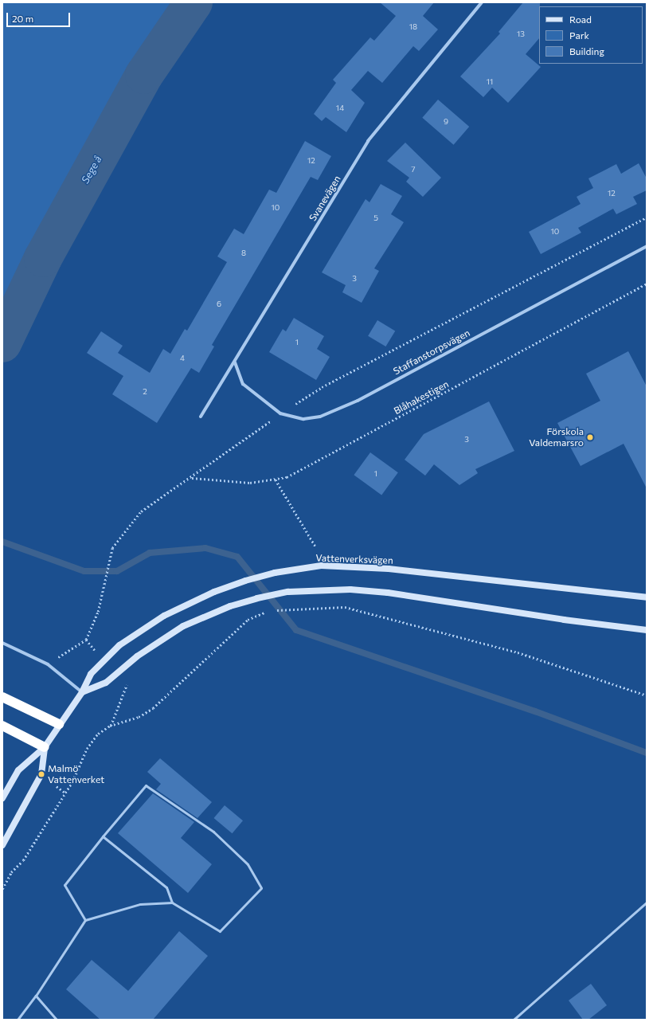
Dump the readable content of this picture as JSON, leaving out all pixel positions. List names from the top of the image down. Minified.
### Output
{"streets":{"street":["Svanevägen","Staffanstorpsvägen","Vattenverksvägen"],"path":["Blåhakestigen"]},"crossings":[["Svanevägen","Staffanstorpsvägen"]],"water":["Sege å"],"places":["Förskola Valdemarsro","Malmö Vattenverket"],"house_numbers":["18","13","11","14","9","12","7","12","10","5","10","8","3","6","1","4","2","3","1"],"legend":["Road","Park","Building"],"scale_bar":"20 m"}
